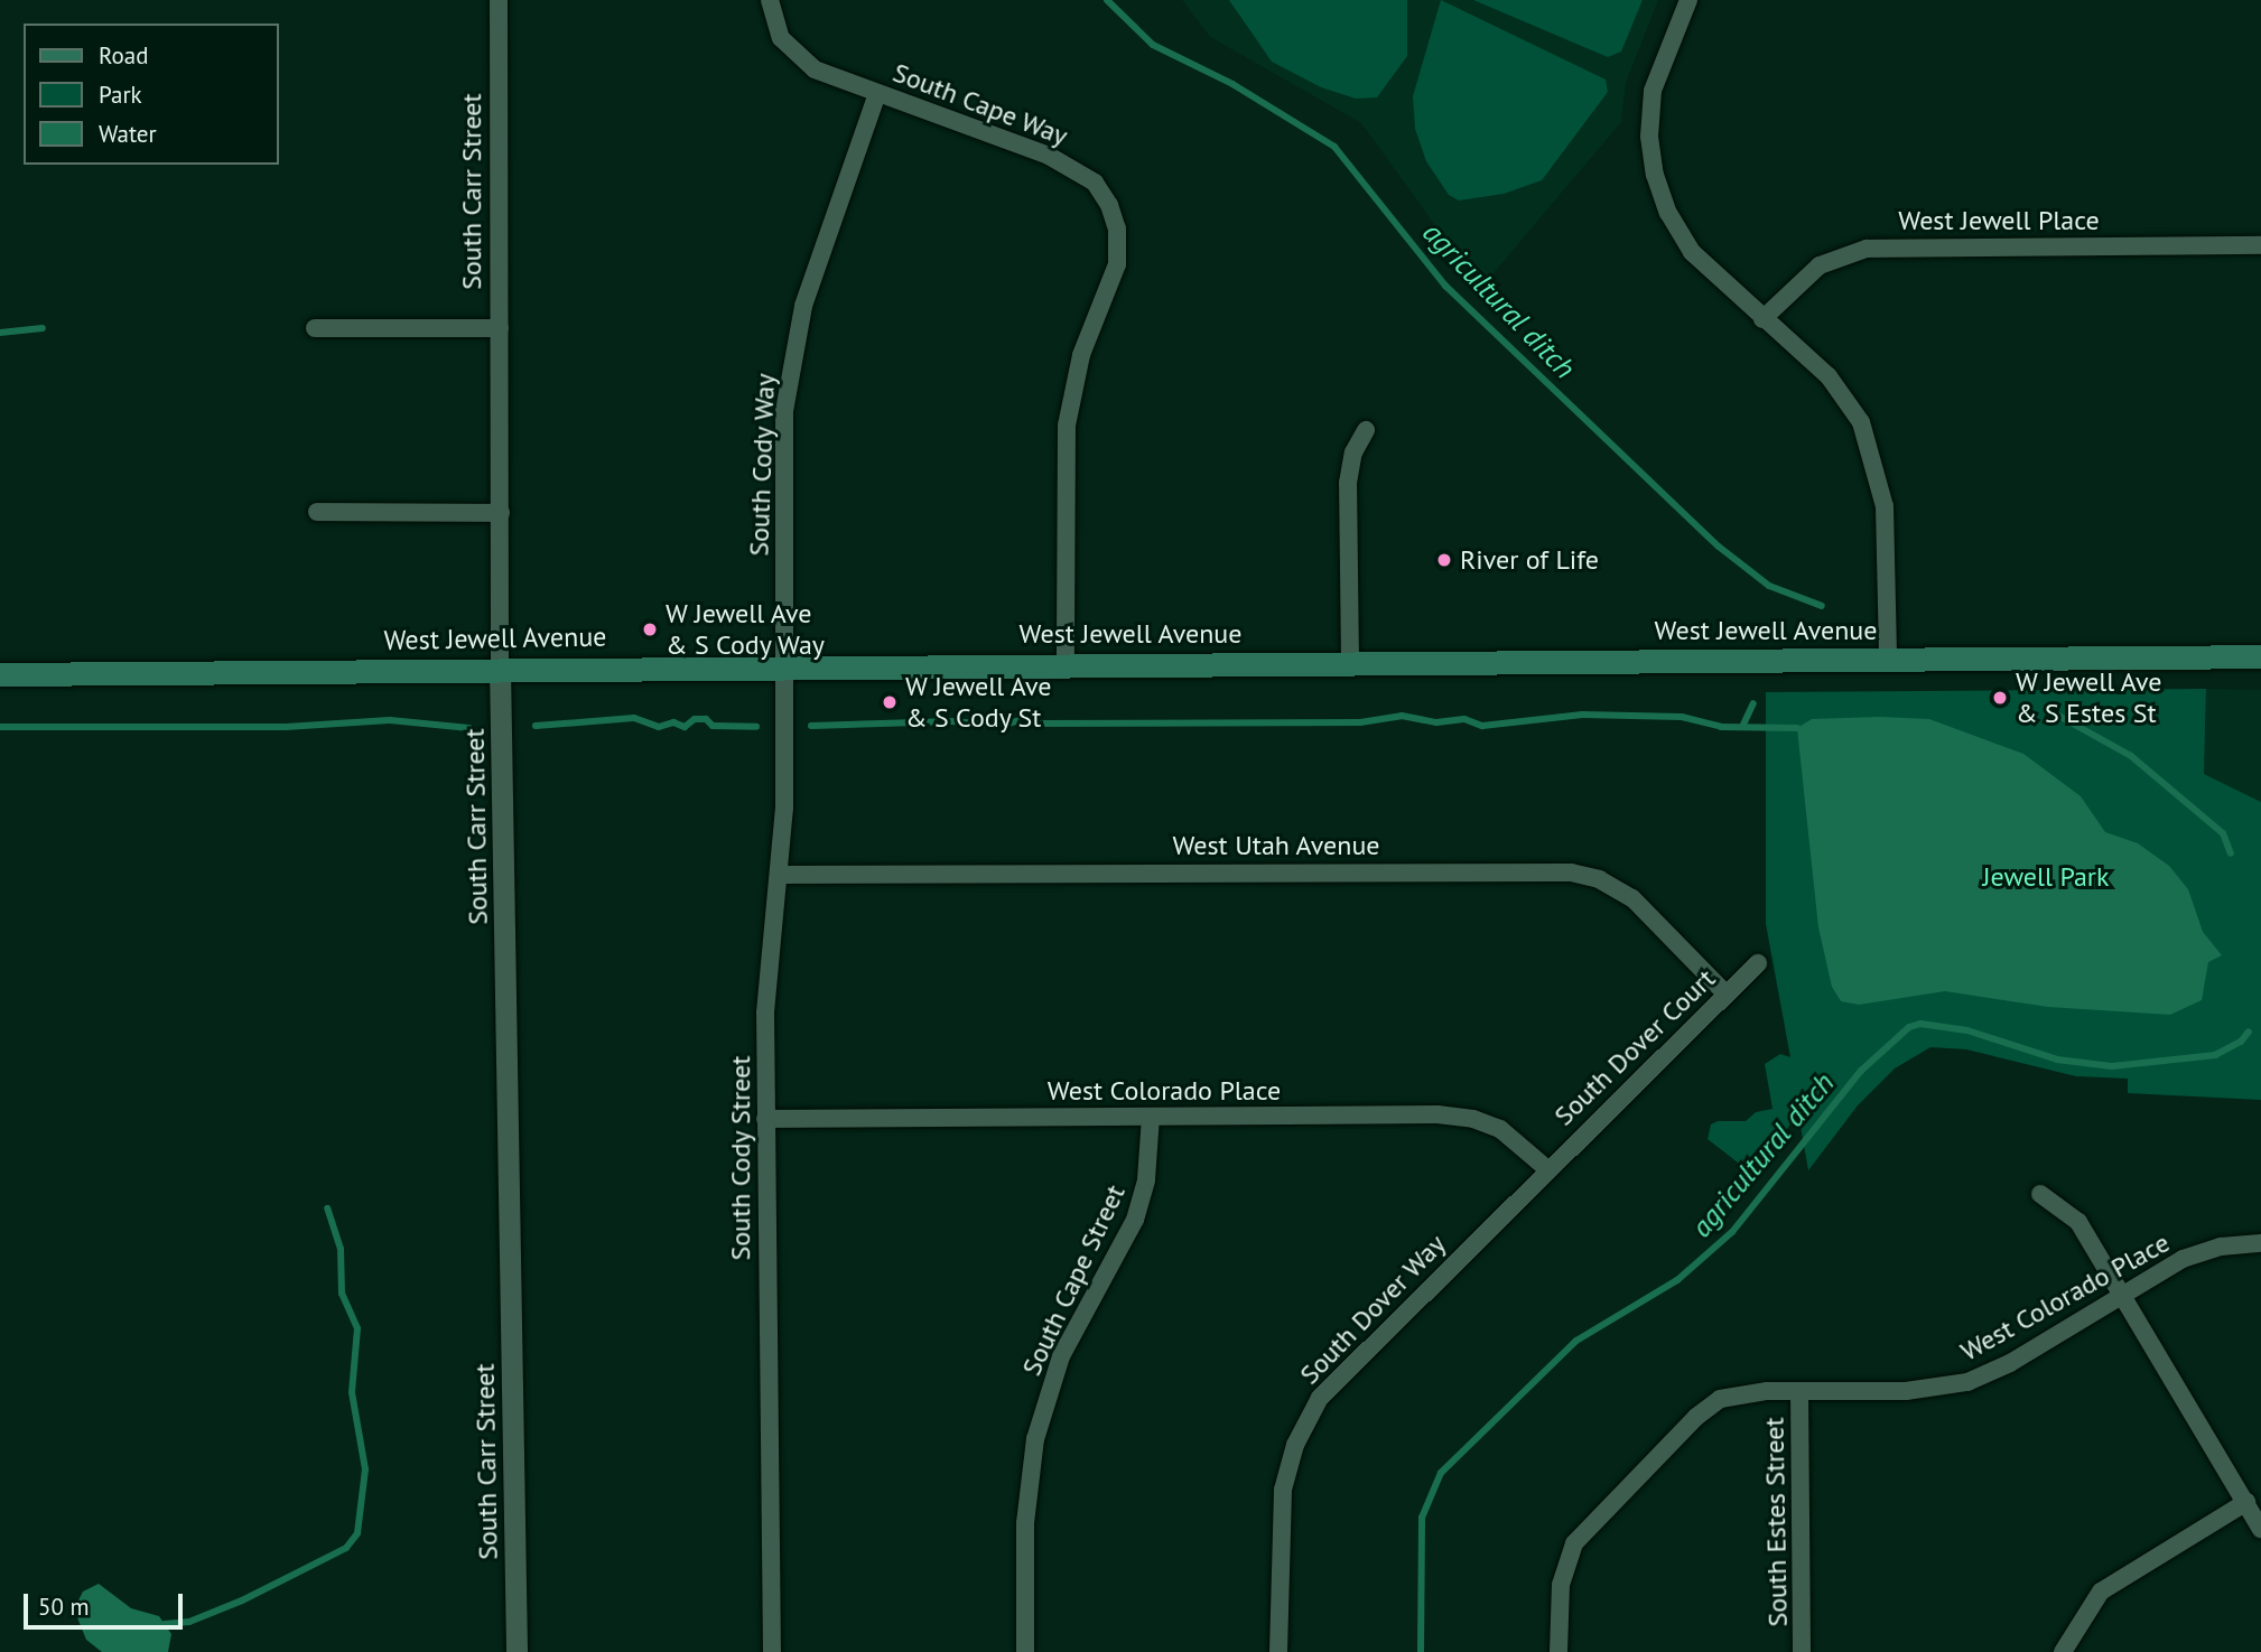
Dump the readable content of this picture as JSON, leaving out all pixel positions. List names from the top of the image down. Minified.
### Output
{"streets":{"main road":["West Jewell Avenue"],"street":["South Cape Way","South Carr Street","West Jewell Place","South Cody Way","West Utah Avenue","South Dover Court","West Colorado Place","South Cody Street","South Cape Street","South Dover Way","South Estes Street"]},"crossings":[["South Cape Way","South Cody Way"],["South Cape Way","West Jewell Avenue"],["South Carr Street","West Jewell Avenue"],["South Cody Way","West Jewell Avenue"],["South Cody Way","South Cody Street"],["West Jewell Avenue","South Cody Street"],["West Utah Avenue","South Dover Court"],["West Utah Avenue","South Cody Street"],["South Dover Court","West Colorado Place"],["South Dover Court","South Dover Way"],["West Colorado Place","South Cody Street"],["West Colorado Place","South Cape Street"],["West Colorado Place","South Dover Way"],["West Colorado Place","South Estes Street"]],"water":["agricultural ditch"],"parks":["Jewell Park"],"places":["River of Life","W Jewell Ave & S Cody Way","W Jewell Ave & S Estes St","W Jewell Ave & S Cody St"],"legend":["Road","Park","Water"],"scale_bar":"50 m"}
